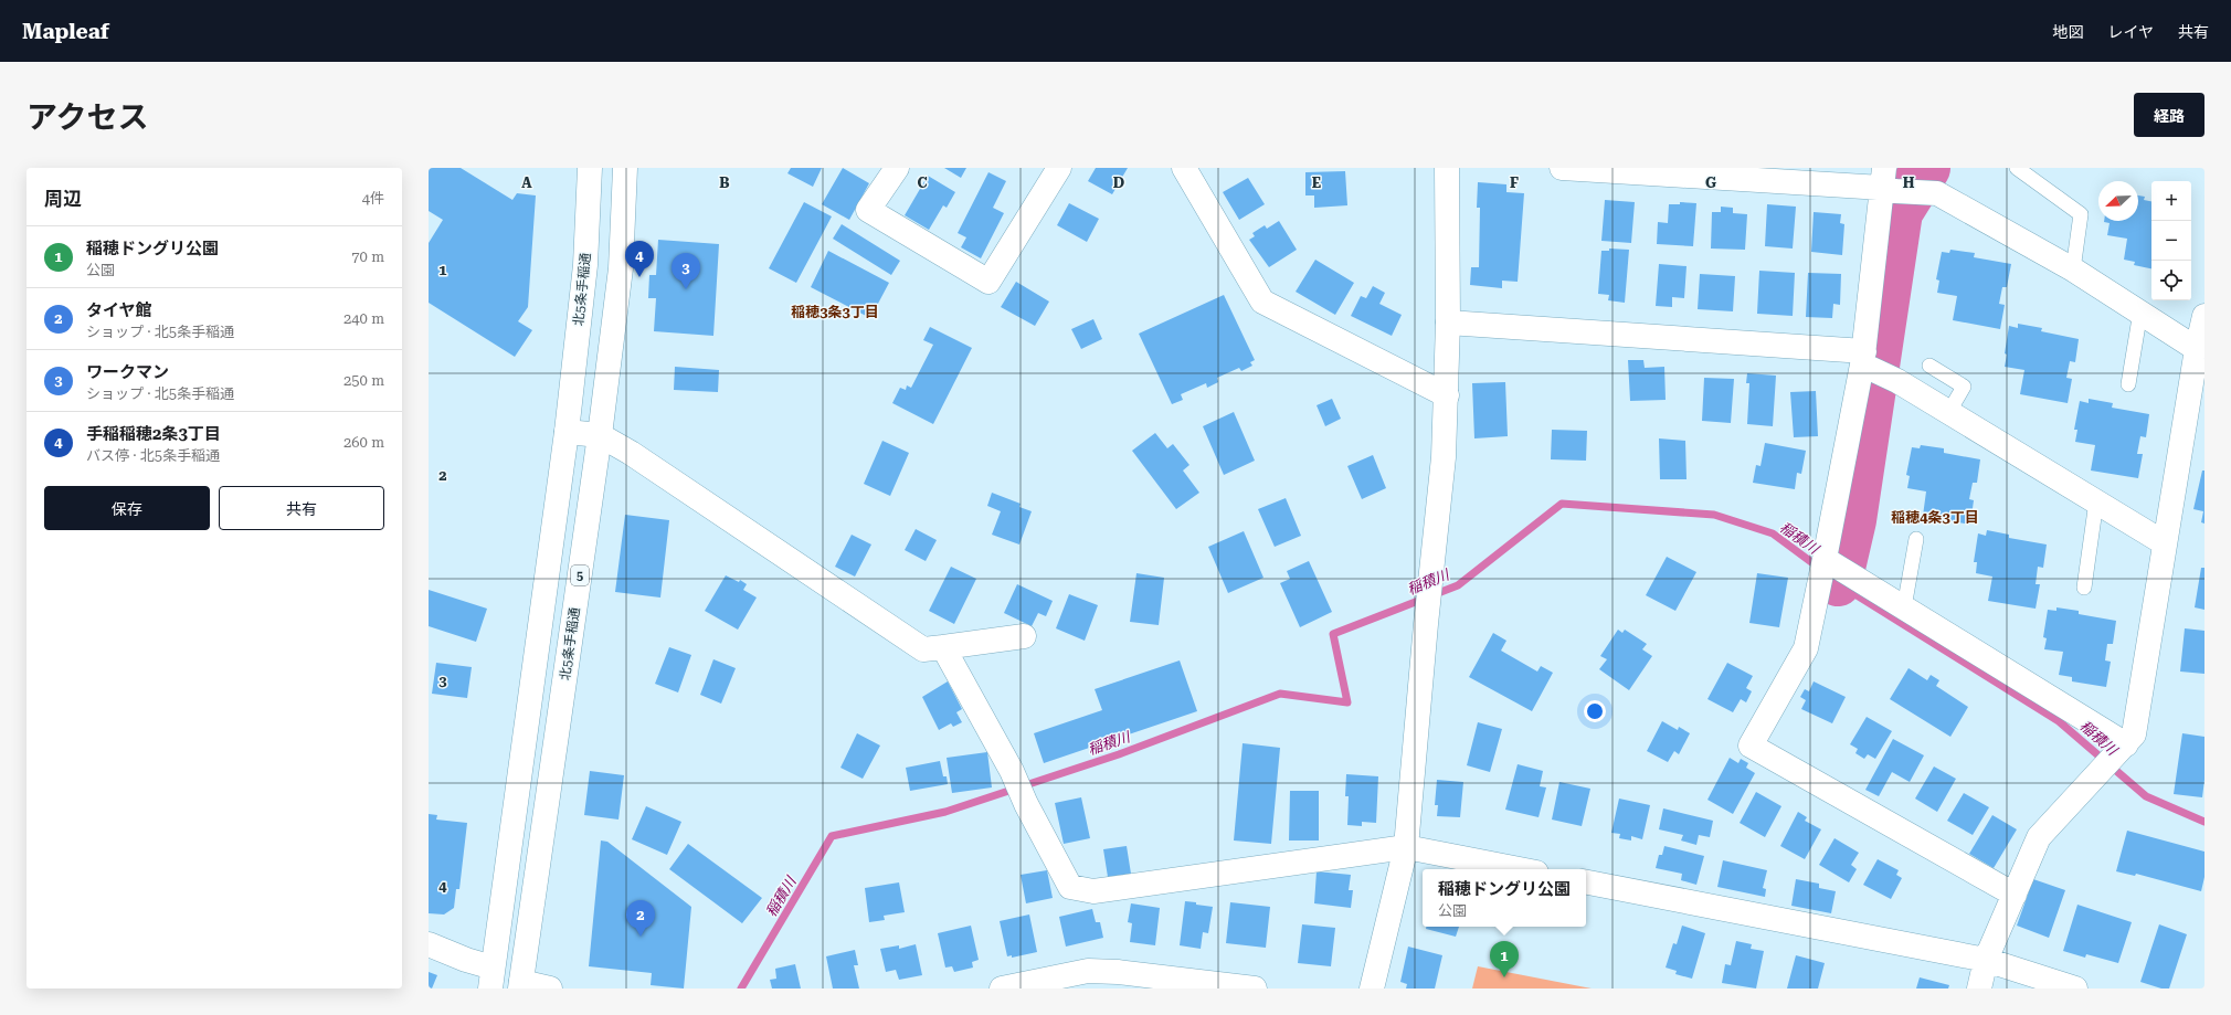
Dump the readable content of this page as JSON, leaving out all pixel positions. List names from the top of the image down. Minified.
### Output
{"streets":{"main road":["北5条手稲通","5"]},"districts":["稲穂3条3丁目","稲穂4条3丁目"],"water":["稲積川"],"north":"bottom left","page":{"header":"Mapleaf","nav":["地図","レイヤ","共有"],"title":"アクセス","buttons":["経路",["保存","共有"]],"heading":["周辺","4件"],"map_buttons":["+","−"],"list":[{"mark":"1","name":"稲穂ドングリ公園","note":"公園","value":"70 m"},{"mark":"2","name":"タイヤ館","note":"ショップ · 北5条手稲通","value":"240 m"},{"mark":"3","name":"ワークマン","note":"ショップ · 北5条手稲通","value":"250 m"},{"mark":"4","name":"手稲稲穂2条3丁目","note":"バス停 · 北5条手稲通","value":"260 m"}],"pins":["4","3","2","1"],"popup":["稲穂ドングリ公園","公園"]},"grid":{"columns":["A","B","C","D","E","F","G","H"],"rows":["1","2","3","4"]}}
